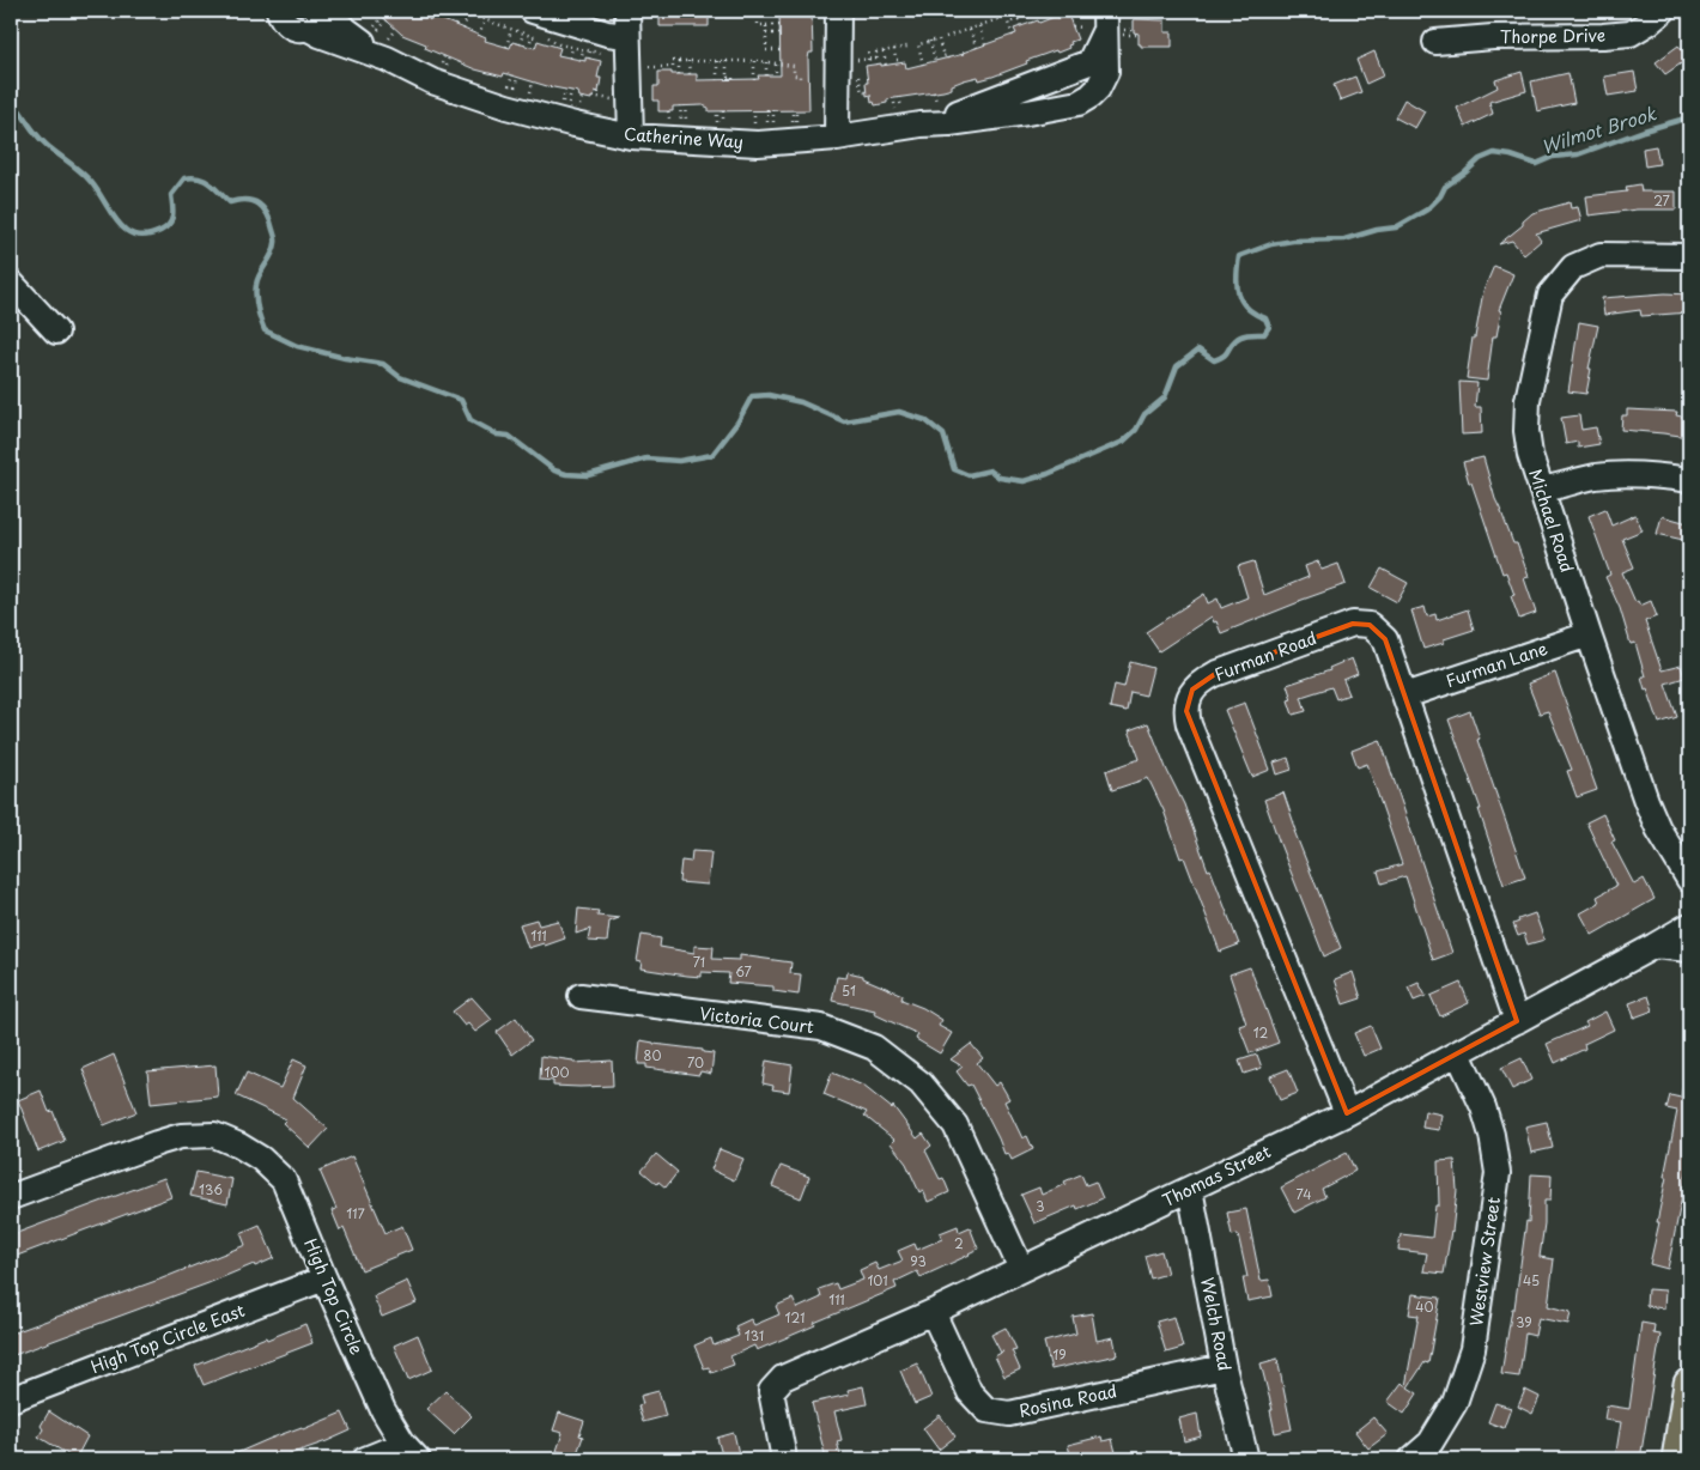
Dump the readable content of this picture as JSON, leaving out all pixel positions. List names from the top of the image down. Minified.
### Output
{"streets":{"street":["Thorpe Drive","Catherine Way","Michael Road","Furman Road","Furman Lane","Victoria Court","Thomas Street","Westview Street","High Top Circle","Welch Road","High Top Circle East","Rosina Road"]},"crossings":[["Michael Road","Furman Lane"],["Furman Road","Furman Lane"],["Furman Road","Thomas Street"],["Victoria Court","Thomas Street"],["Thomas Street","Westview Street"],["Thomas Street","Welch Road"],["Thomas Street","Rosina Road"],["High Top Circle","High Top Circle East"],["Welch Road","Rosina Road"]],"water":["Wilmot Brook"],"house_numbers":["27","111","71","67","51","12","80","70","100","136","74","3","117","2","93","101","45","111","40","121","39","131","19"]}
